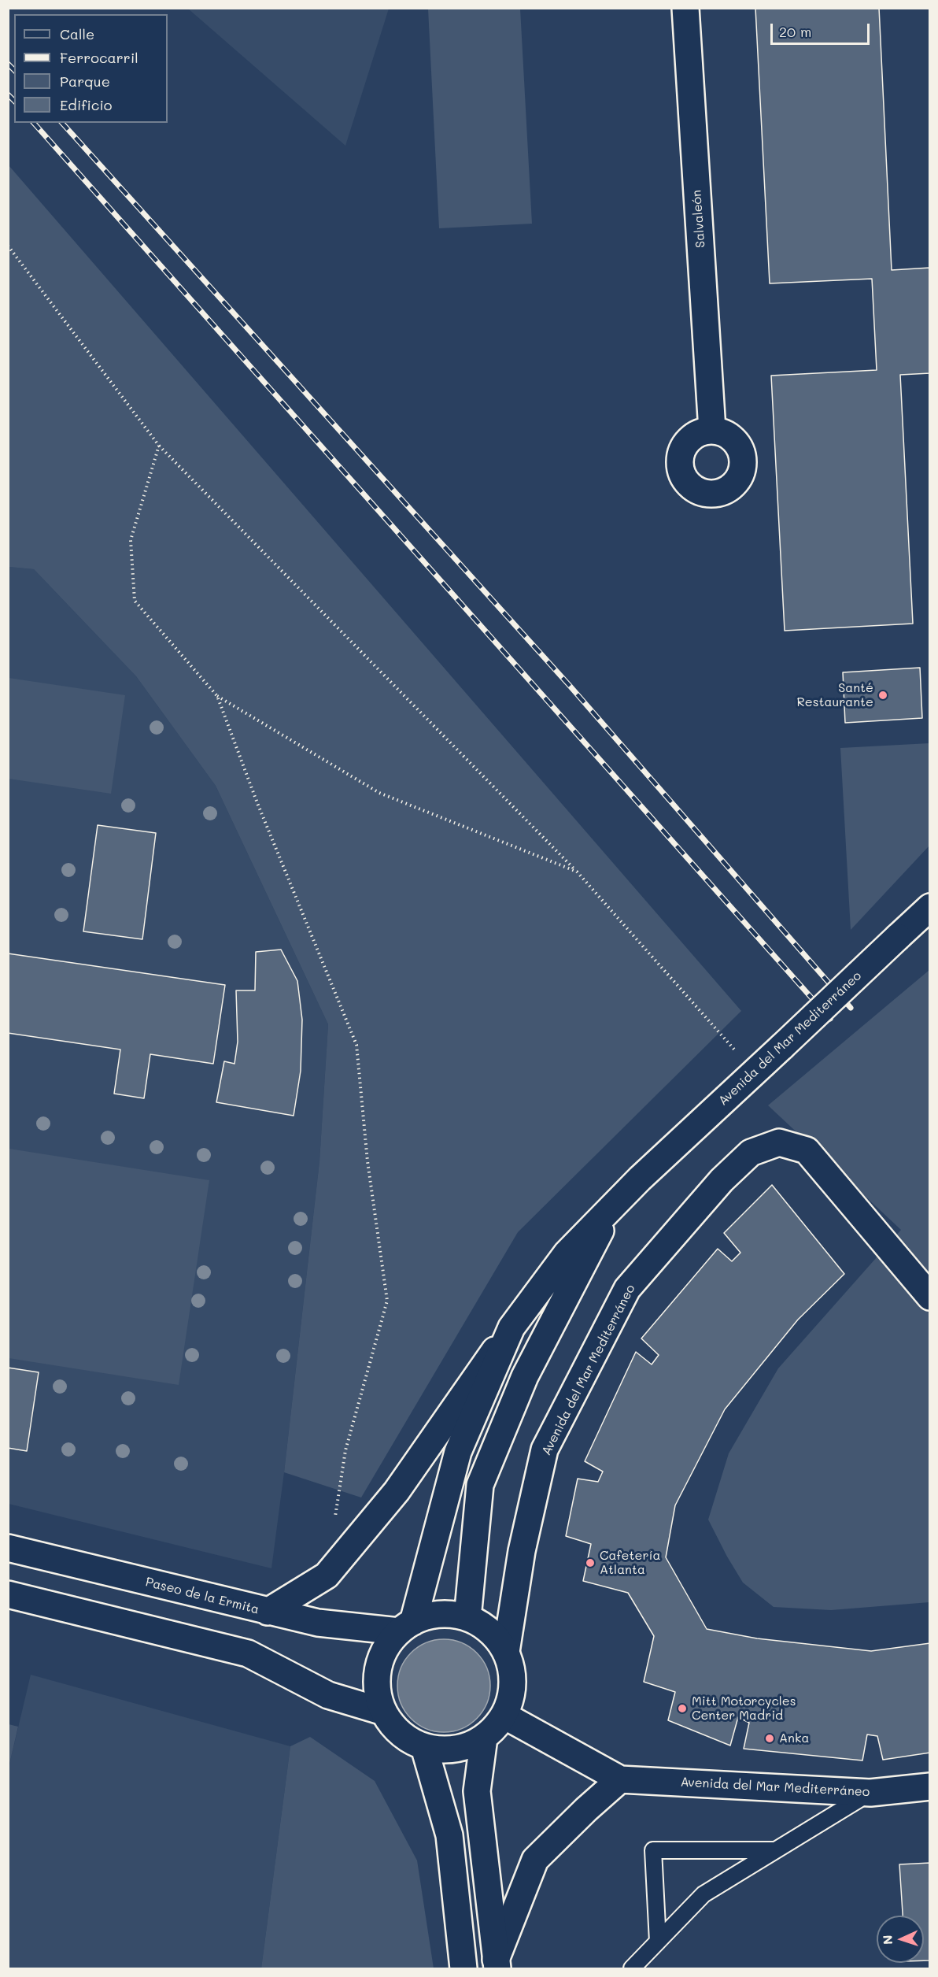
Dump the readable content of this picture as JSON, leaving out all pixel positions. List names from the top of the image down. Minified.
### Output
{"streets":{"main road":["Salvaleón","Avenida del Mar Mediterráneo","Paseo de la Ermita"]},"crossings":[["Avenida del Mar Mediterráneo","Paseo de la Ermita"]],"places":["Santé Restaurante","Cafetería Atlanta","Mitt Motorcycles Center Madrid","Anka"],"legend":["Calle","Ferrocarril","Parque","Edificio"],"scale_bar":"20 m","north":"left"}
